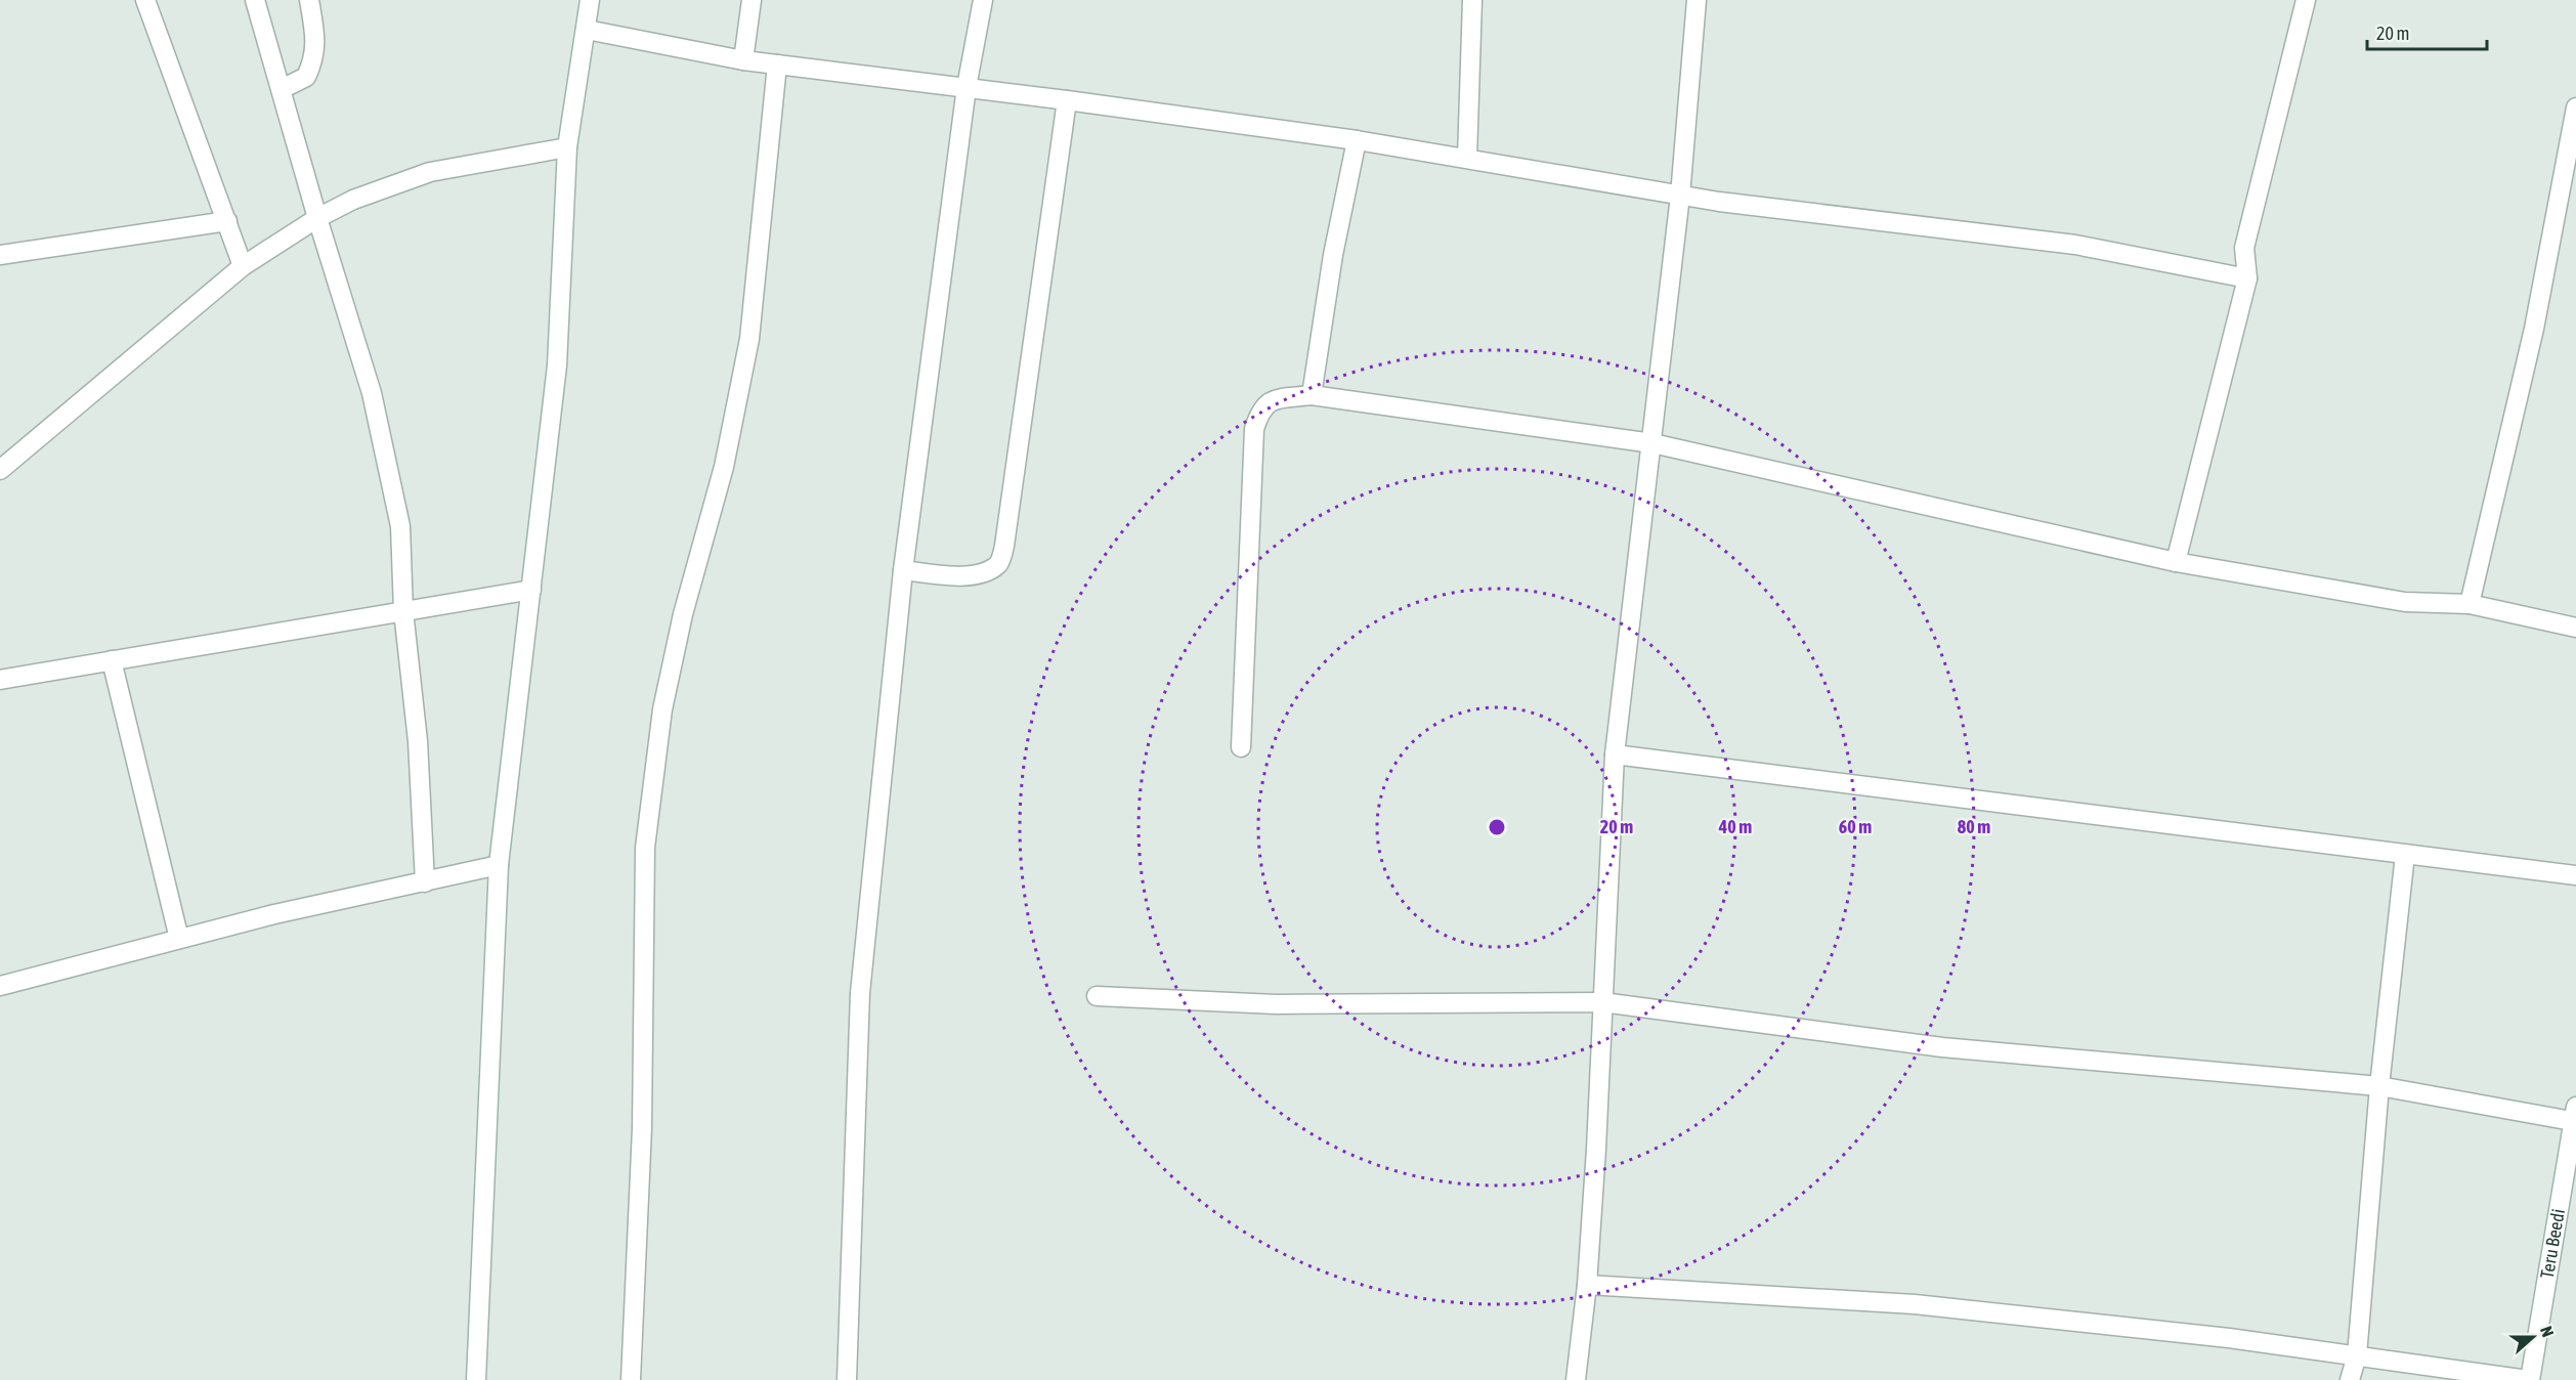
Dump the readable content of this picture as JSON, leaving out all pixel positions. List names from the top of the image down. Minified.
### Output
{"streets":{"street":["Teru Beedi"]},"scale_bar":"20 m","north":"right","rings":["20 m","40 m","60 m","80 m"]}
